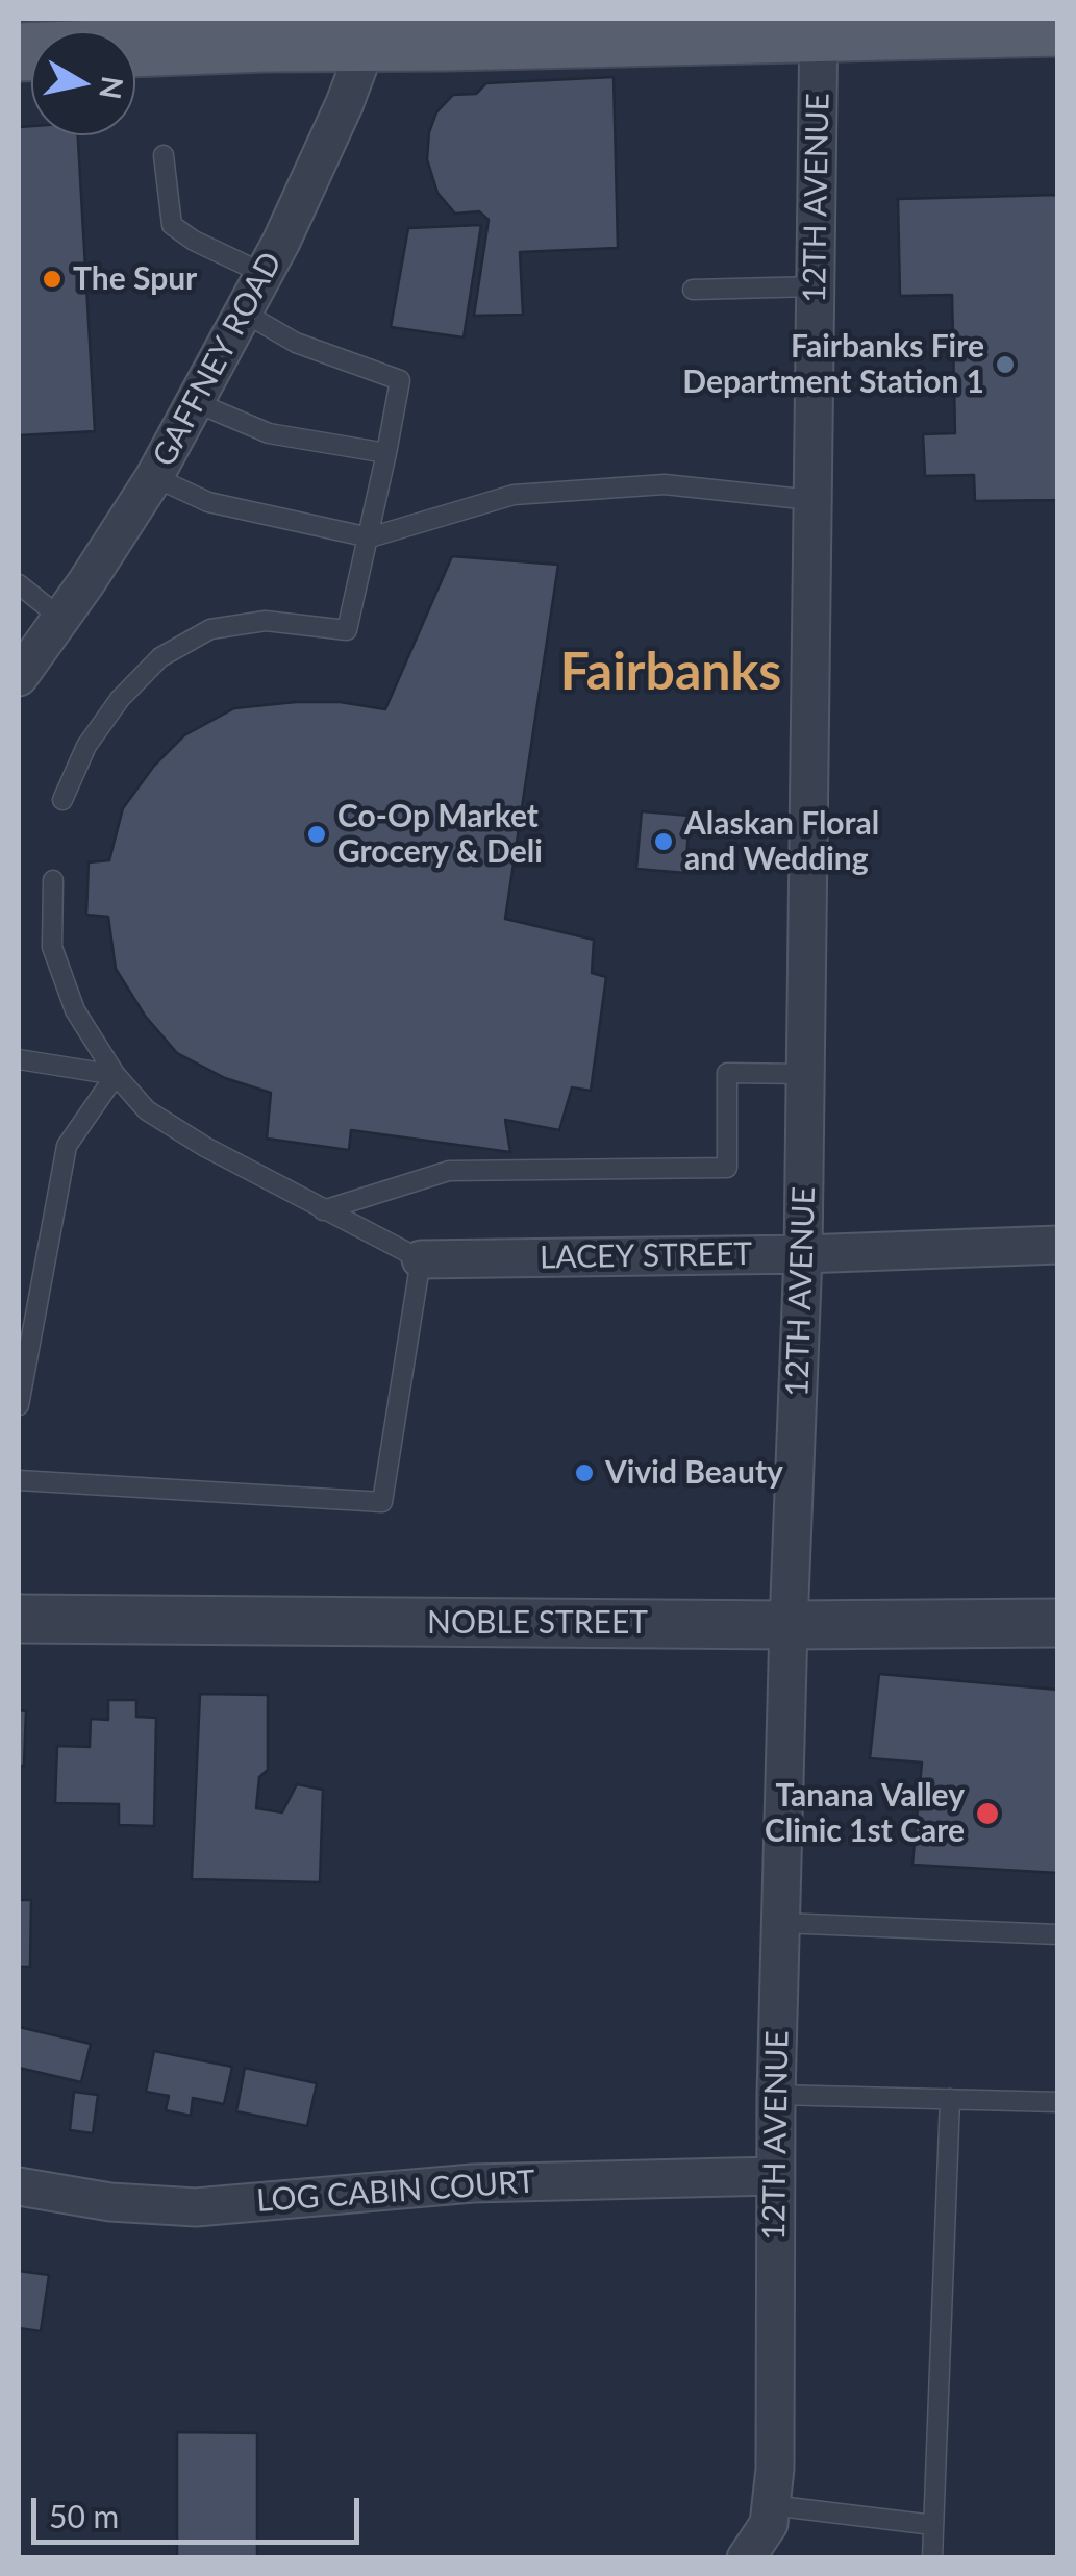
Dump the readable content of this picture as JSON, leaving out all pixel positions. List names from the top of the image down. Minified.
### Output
{"streets":{"street":["12TH AVENUE","GAFFNEY ROAD","LACEY STREET","NOBLE STREET","LOG CABIN COURT"]},"crossings":[["12TH AVENUE","LACEY STREET"],["12TH AVENUE","NOBLE STREET"],["12TH AVENUE","LOG CABIN COURT"]],"districts":["Fairbanks"],"places":["The Spur","Fairbanks Fire Department Station 1","Co-Op Market Grocery & Deli","Alaskan Floral and Wedding","Vivid Beauty","Tanana Valley Clinic 1st Care"],"scale_bar":"50 m","north":"right"}
